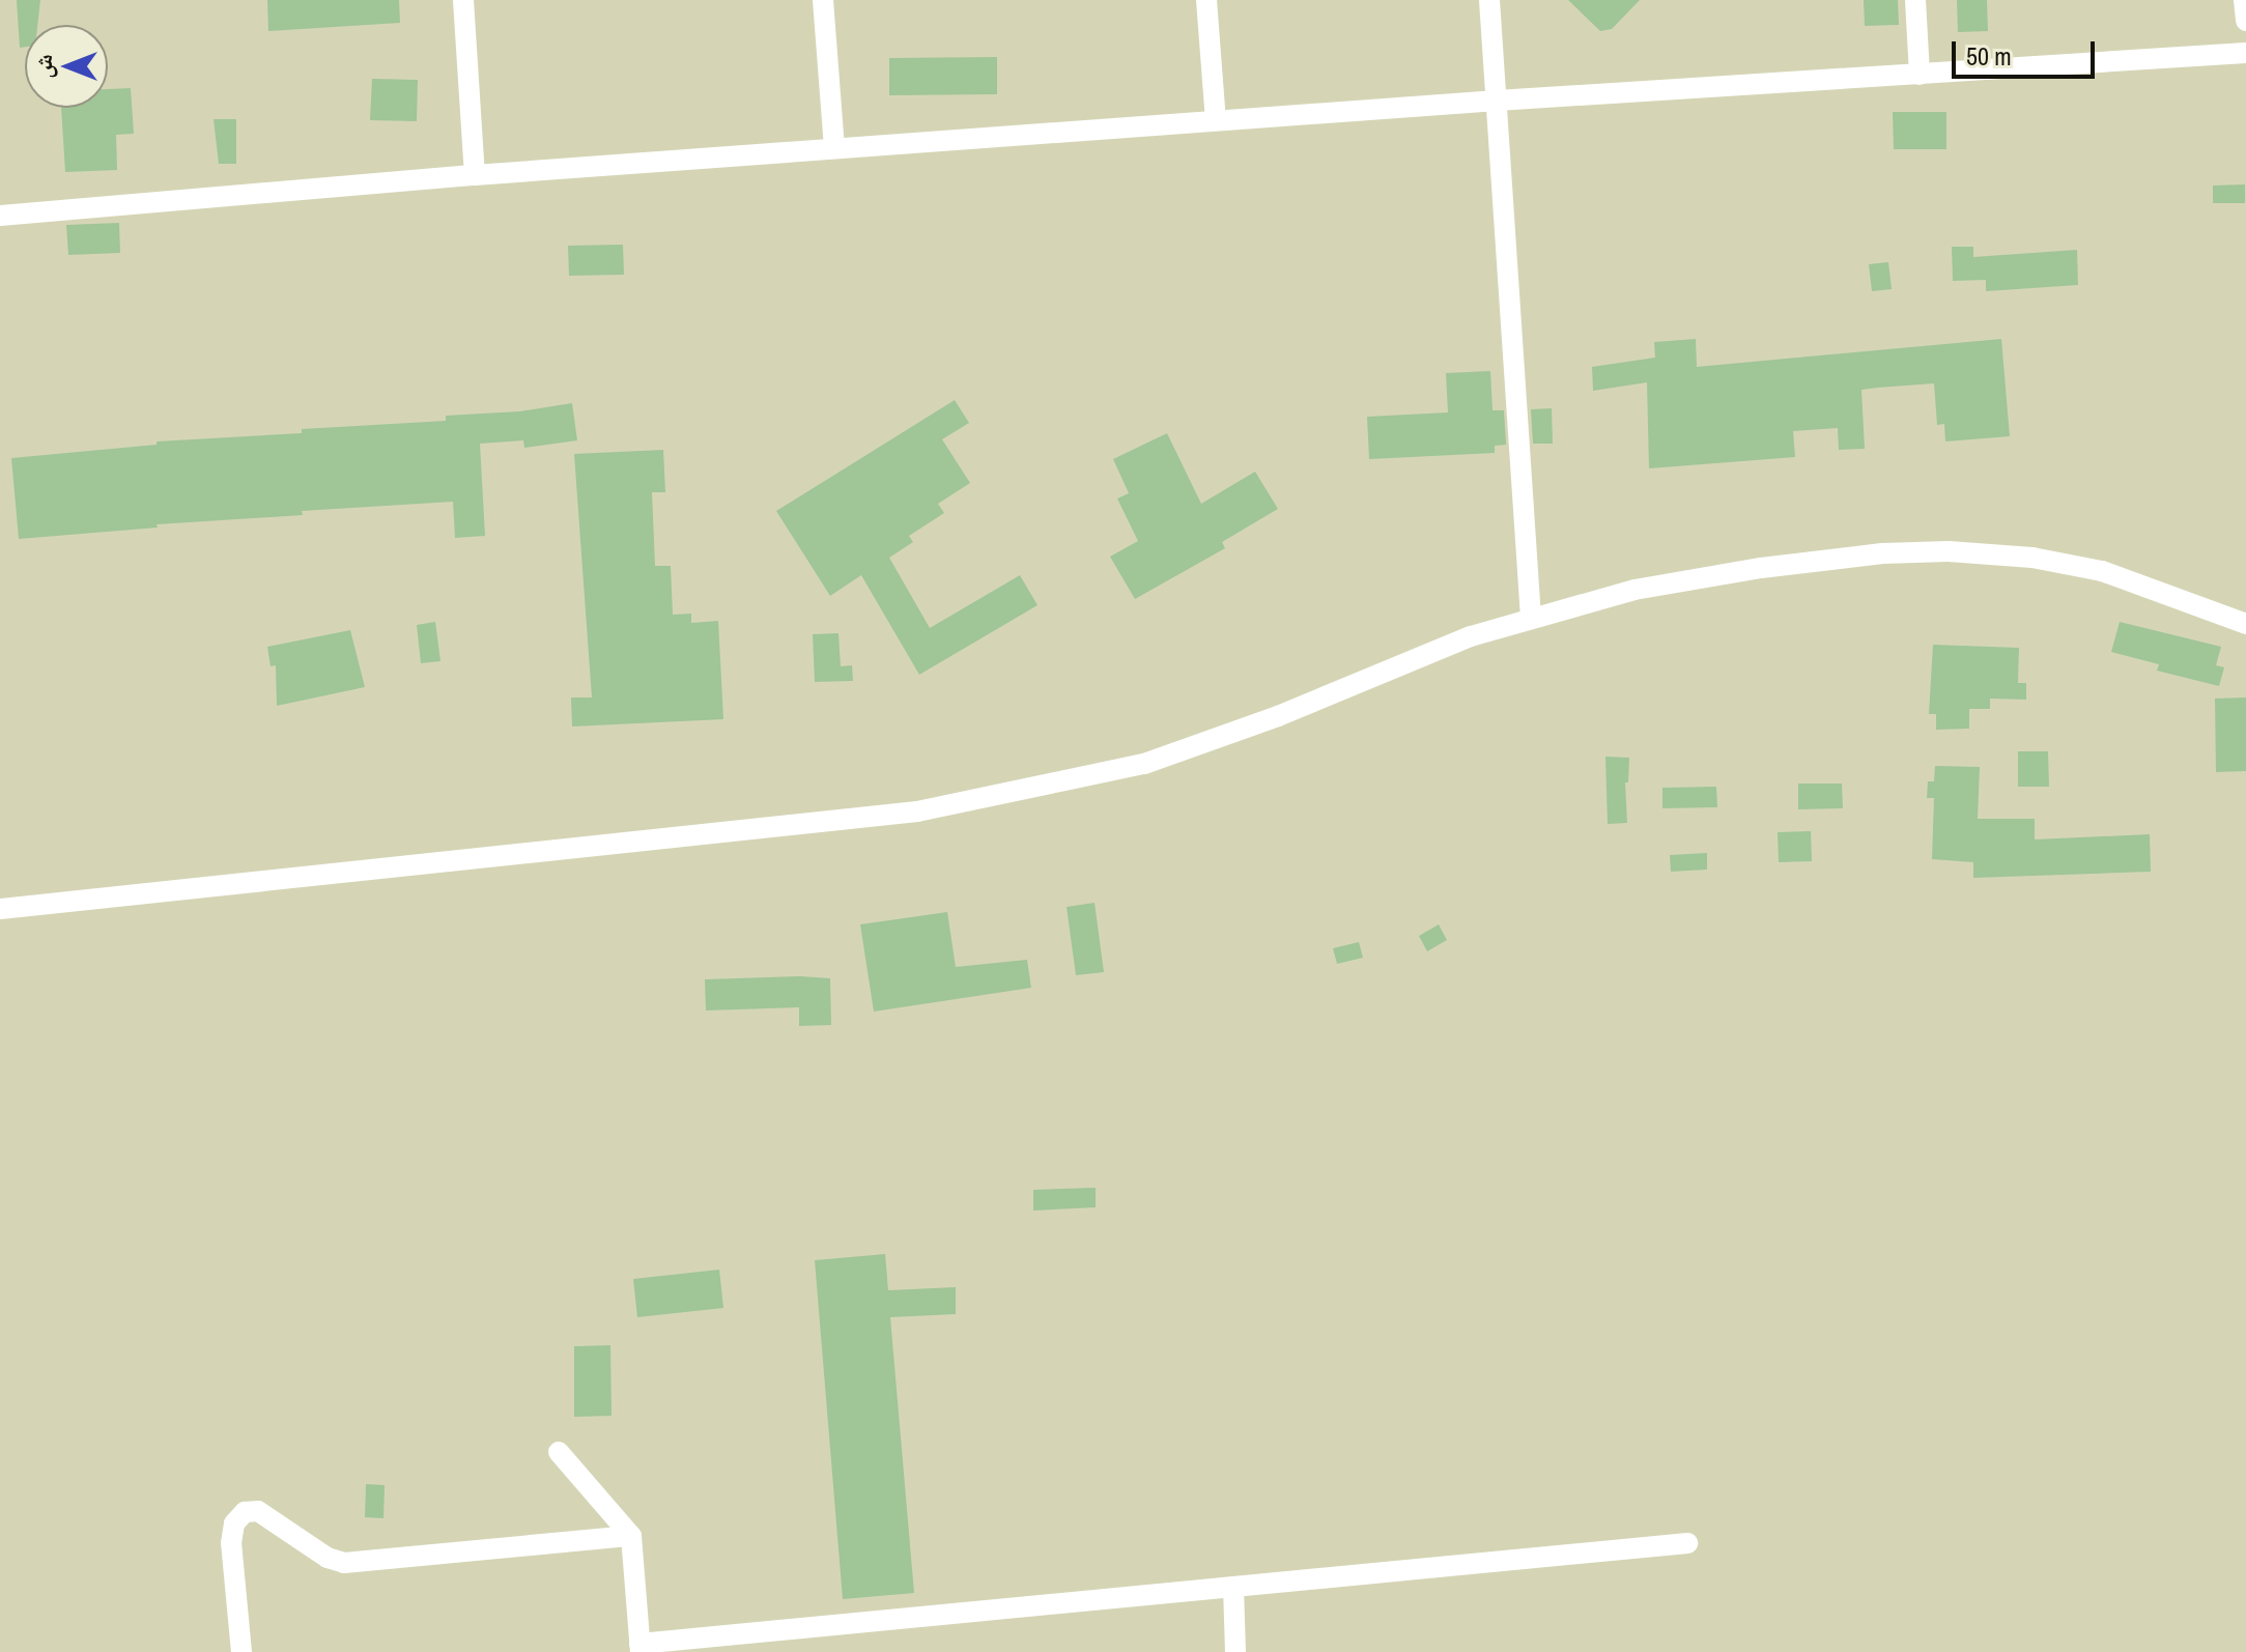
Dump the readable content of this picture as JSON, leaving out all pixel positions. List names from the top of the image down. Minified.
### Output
{"scale_bar":"50 m","north":"left"}
